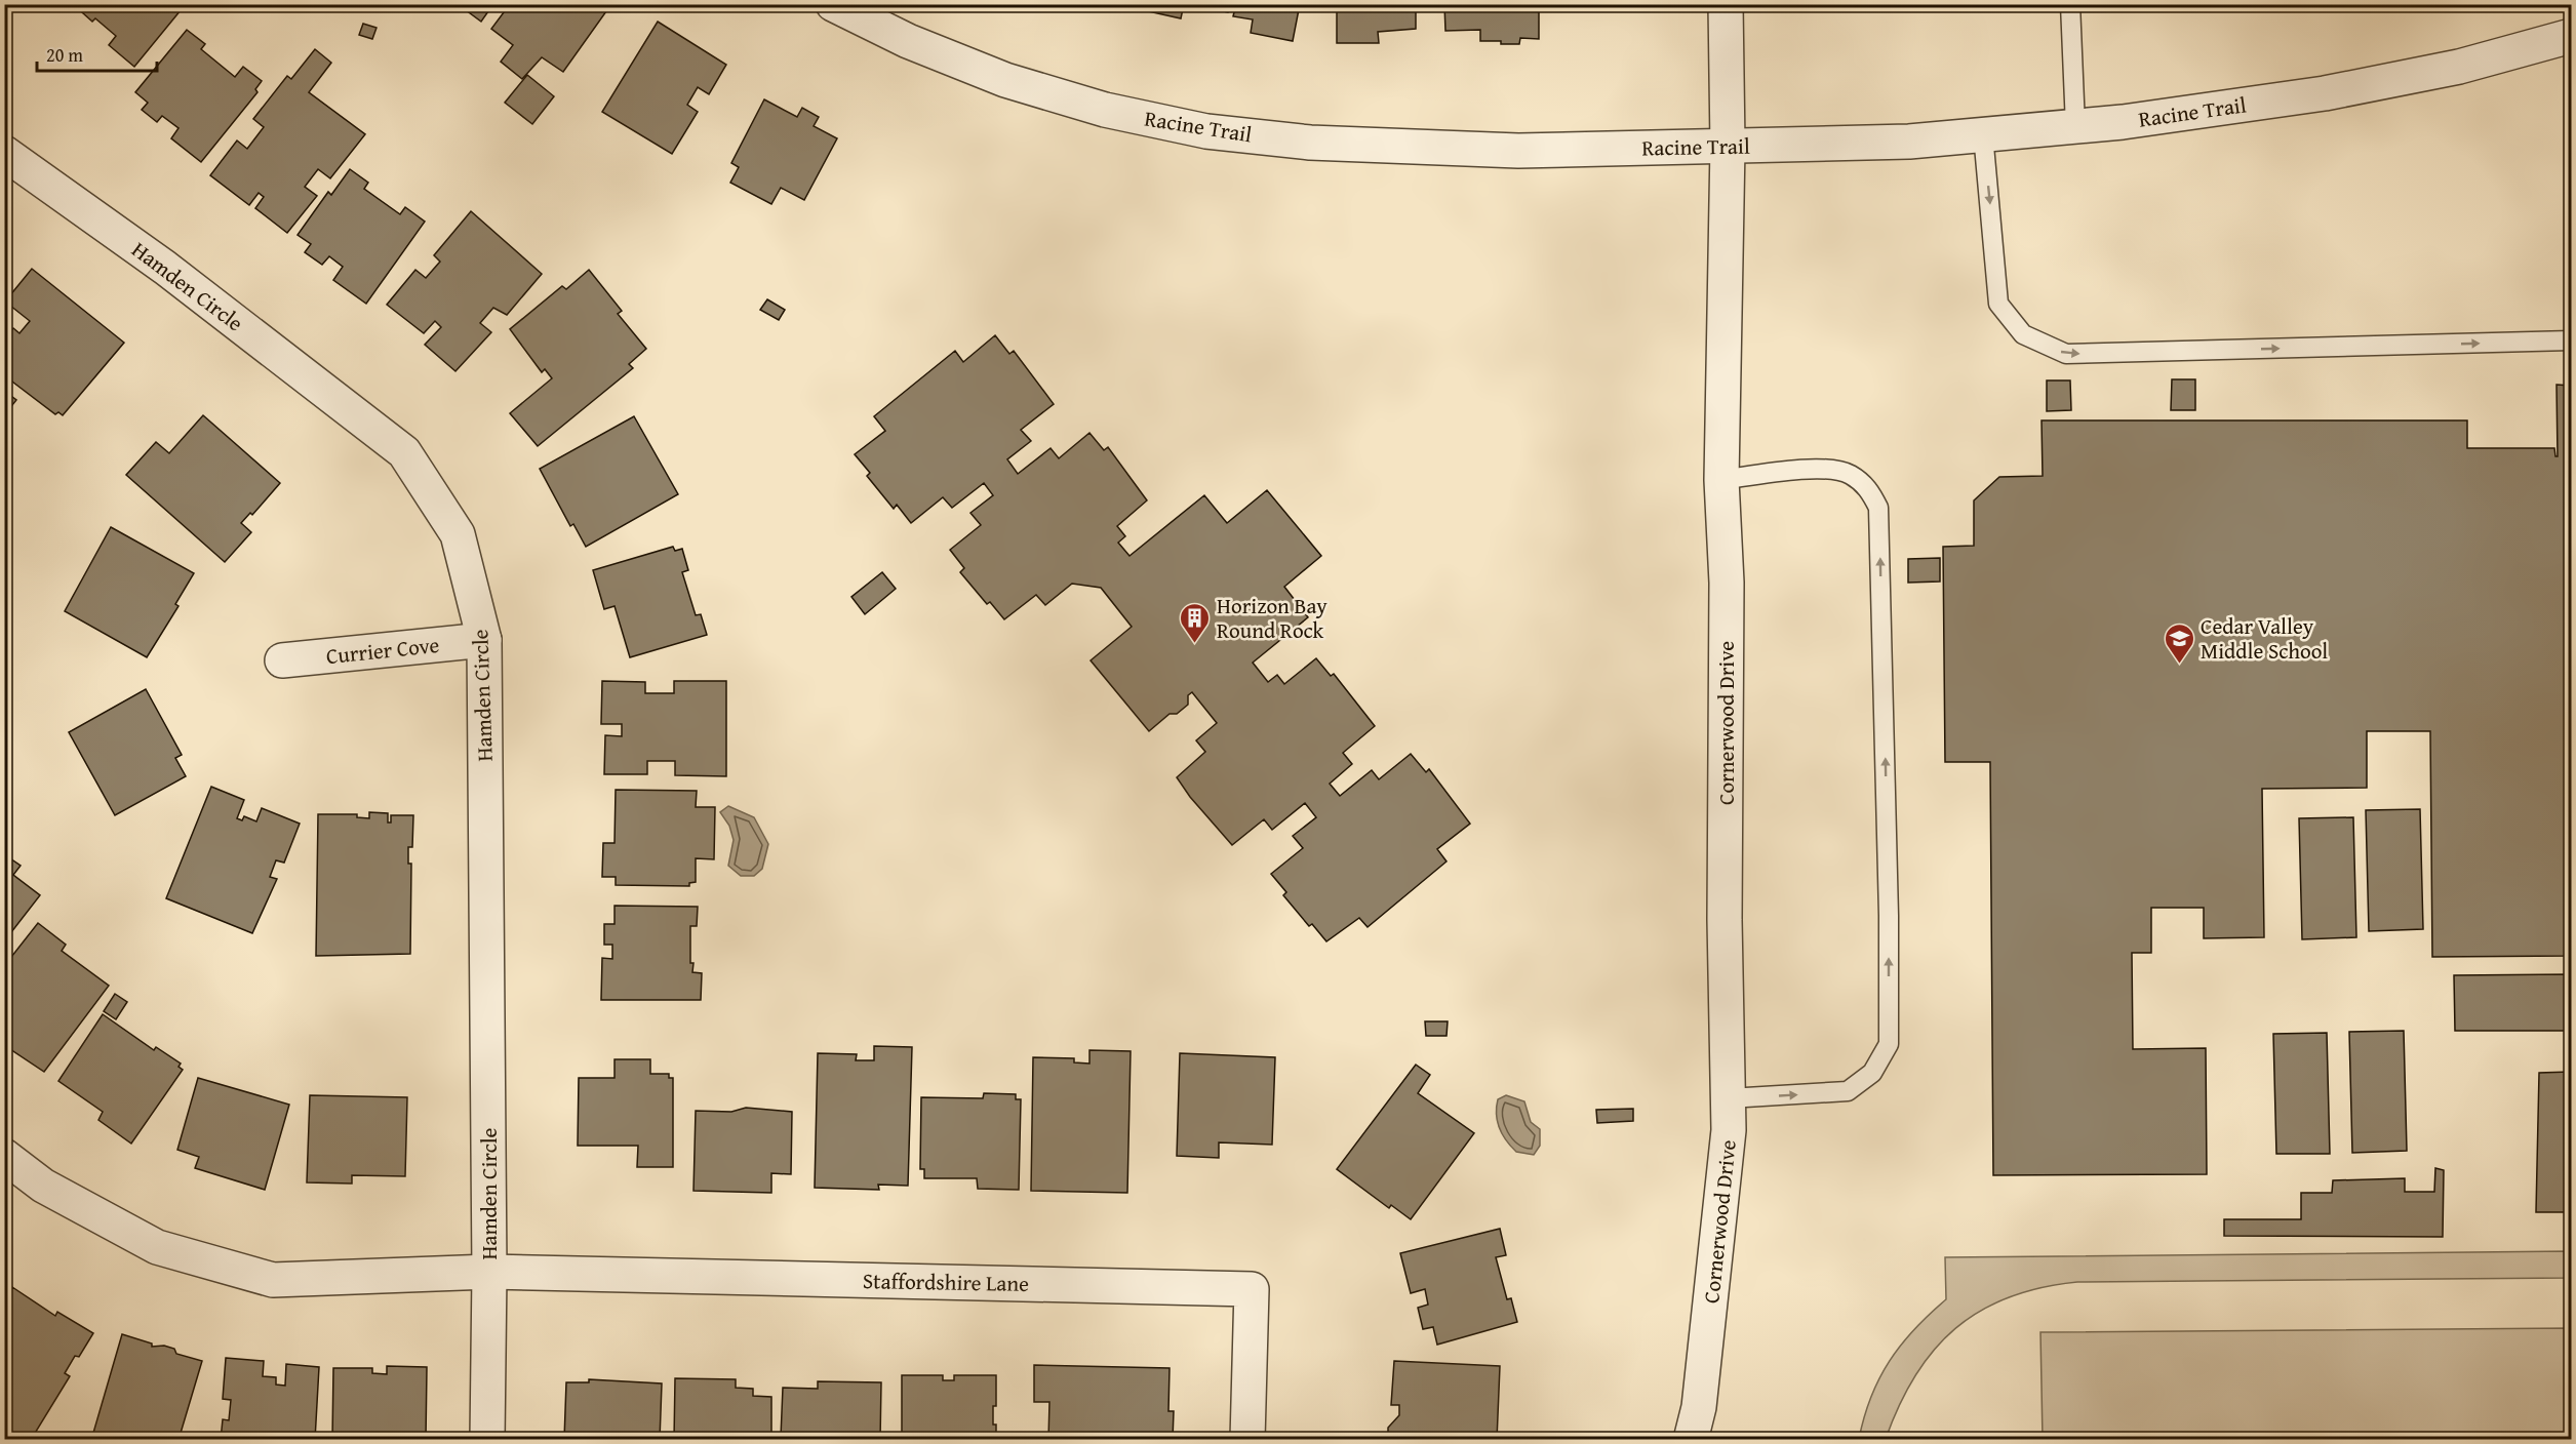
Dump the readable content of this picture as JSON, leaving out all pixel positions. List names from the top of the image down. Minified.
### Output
{"streets":{"street":["Racine Trail","Hamden Circle","Currier Cove","Cornerwood Drive","Staffordshire Lane"]},"crossings":[["Racine Trail","Cornerwood Drive"],["Hamden Circle","Currier Cove"],["Hamden Circle","Staffordshire Lane"]],"places":{"building":["Horizon Bay Round Rock"],"school or university":["Cedar Valley Middle School"]},"scale_bar":"20 m"}
